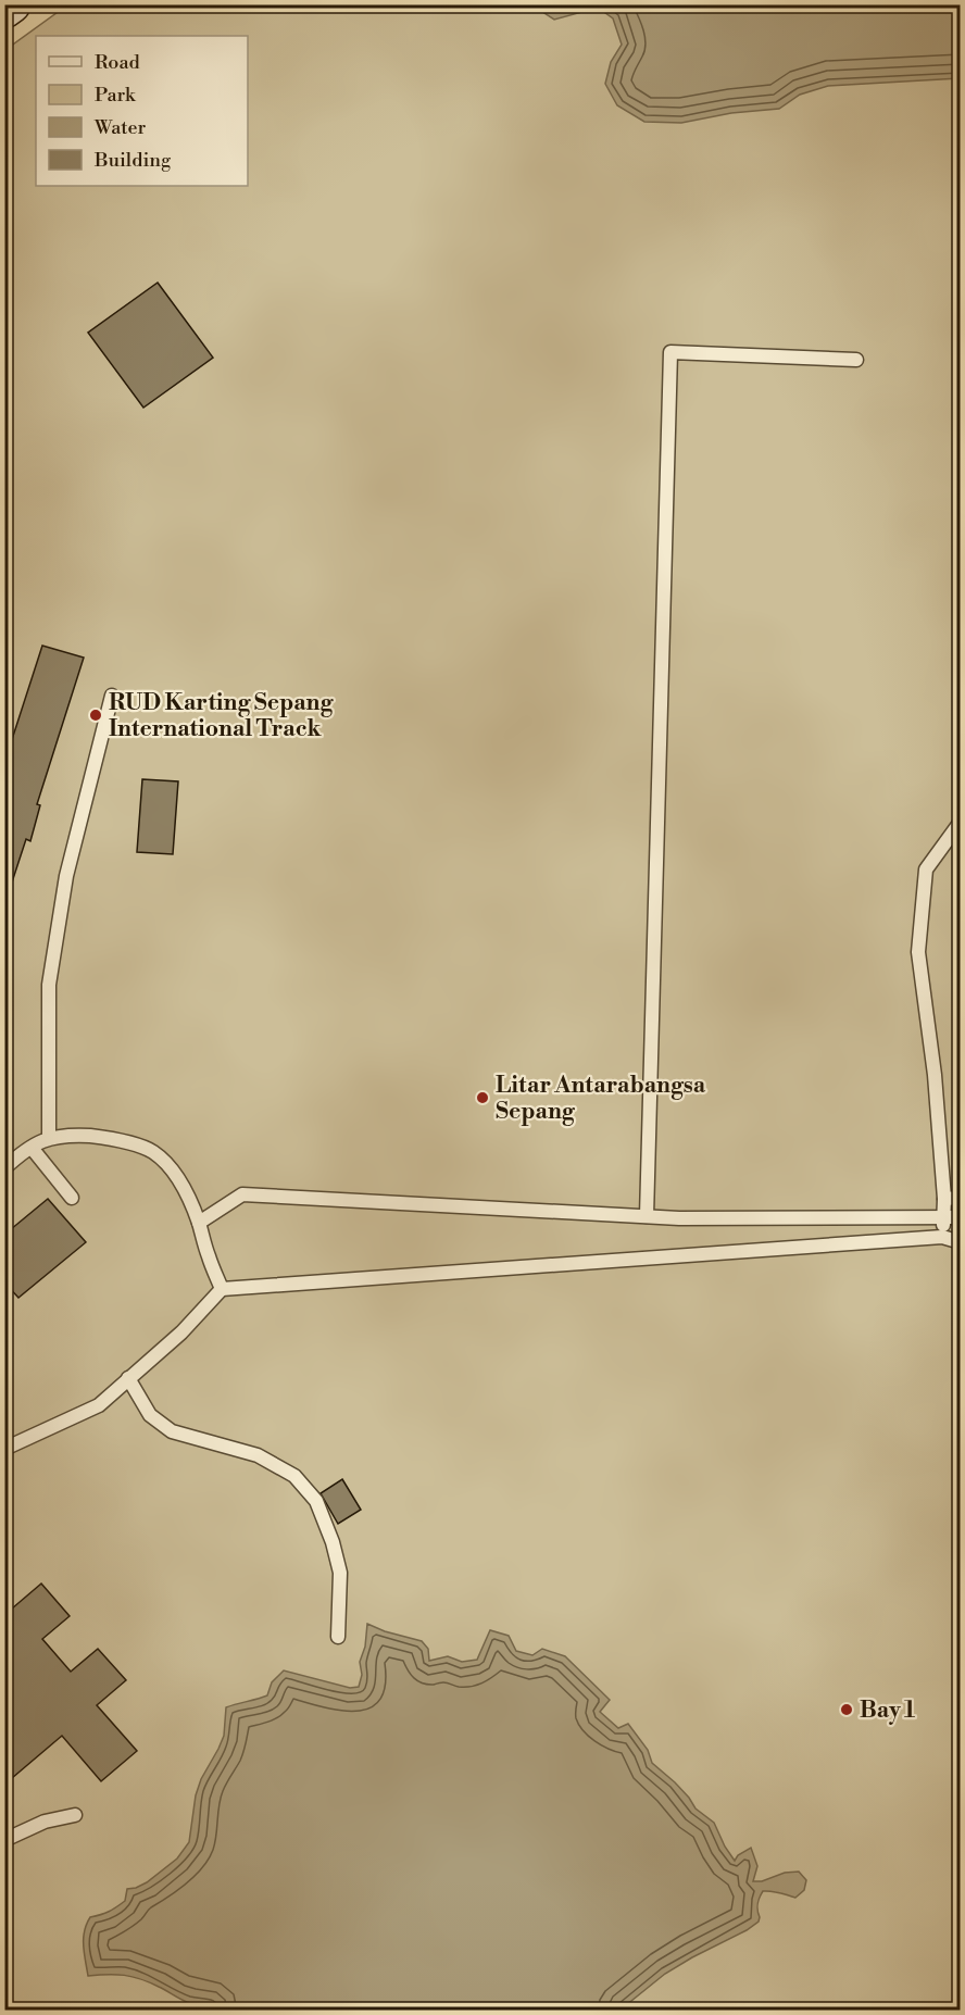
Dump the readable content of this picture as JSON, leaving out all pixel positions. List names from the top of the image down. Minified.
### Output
{"places":["RUD Karting Sepang International Track","Litar Antarabangsa Sepang","Bay 1"],"legend":["Road","Park","Water","Building"]}
